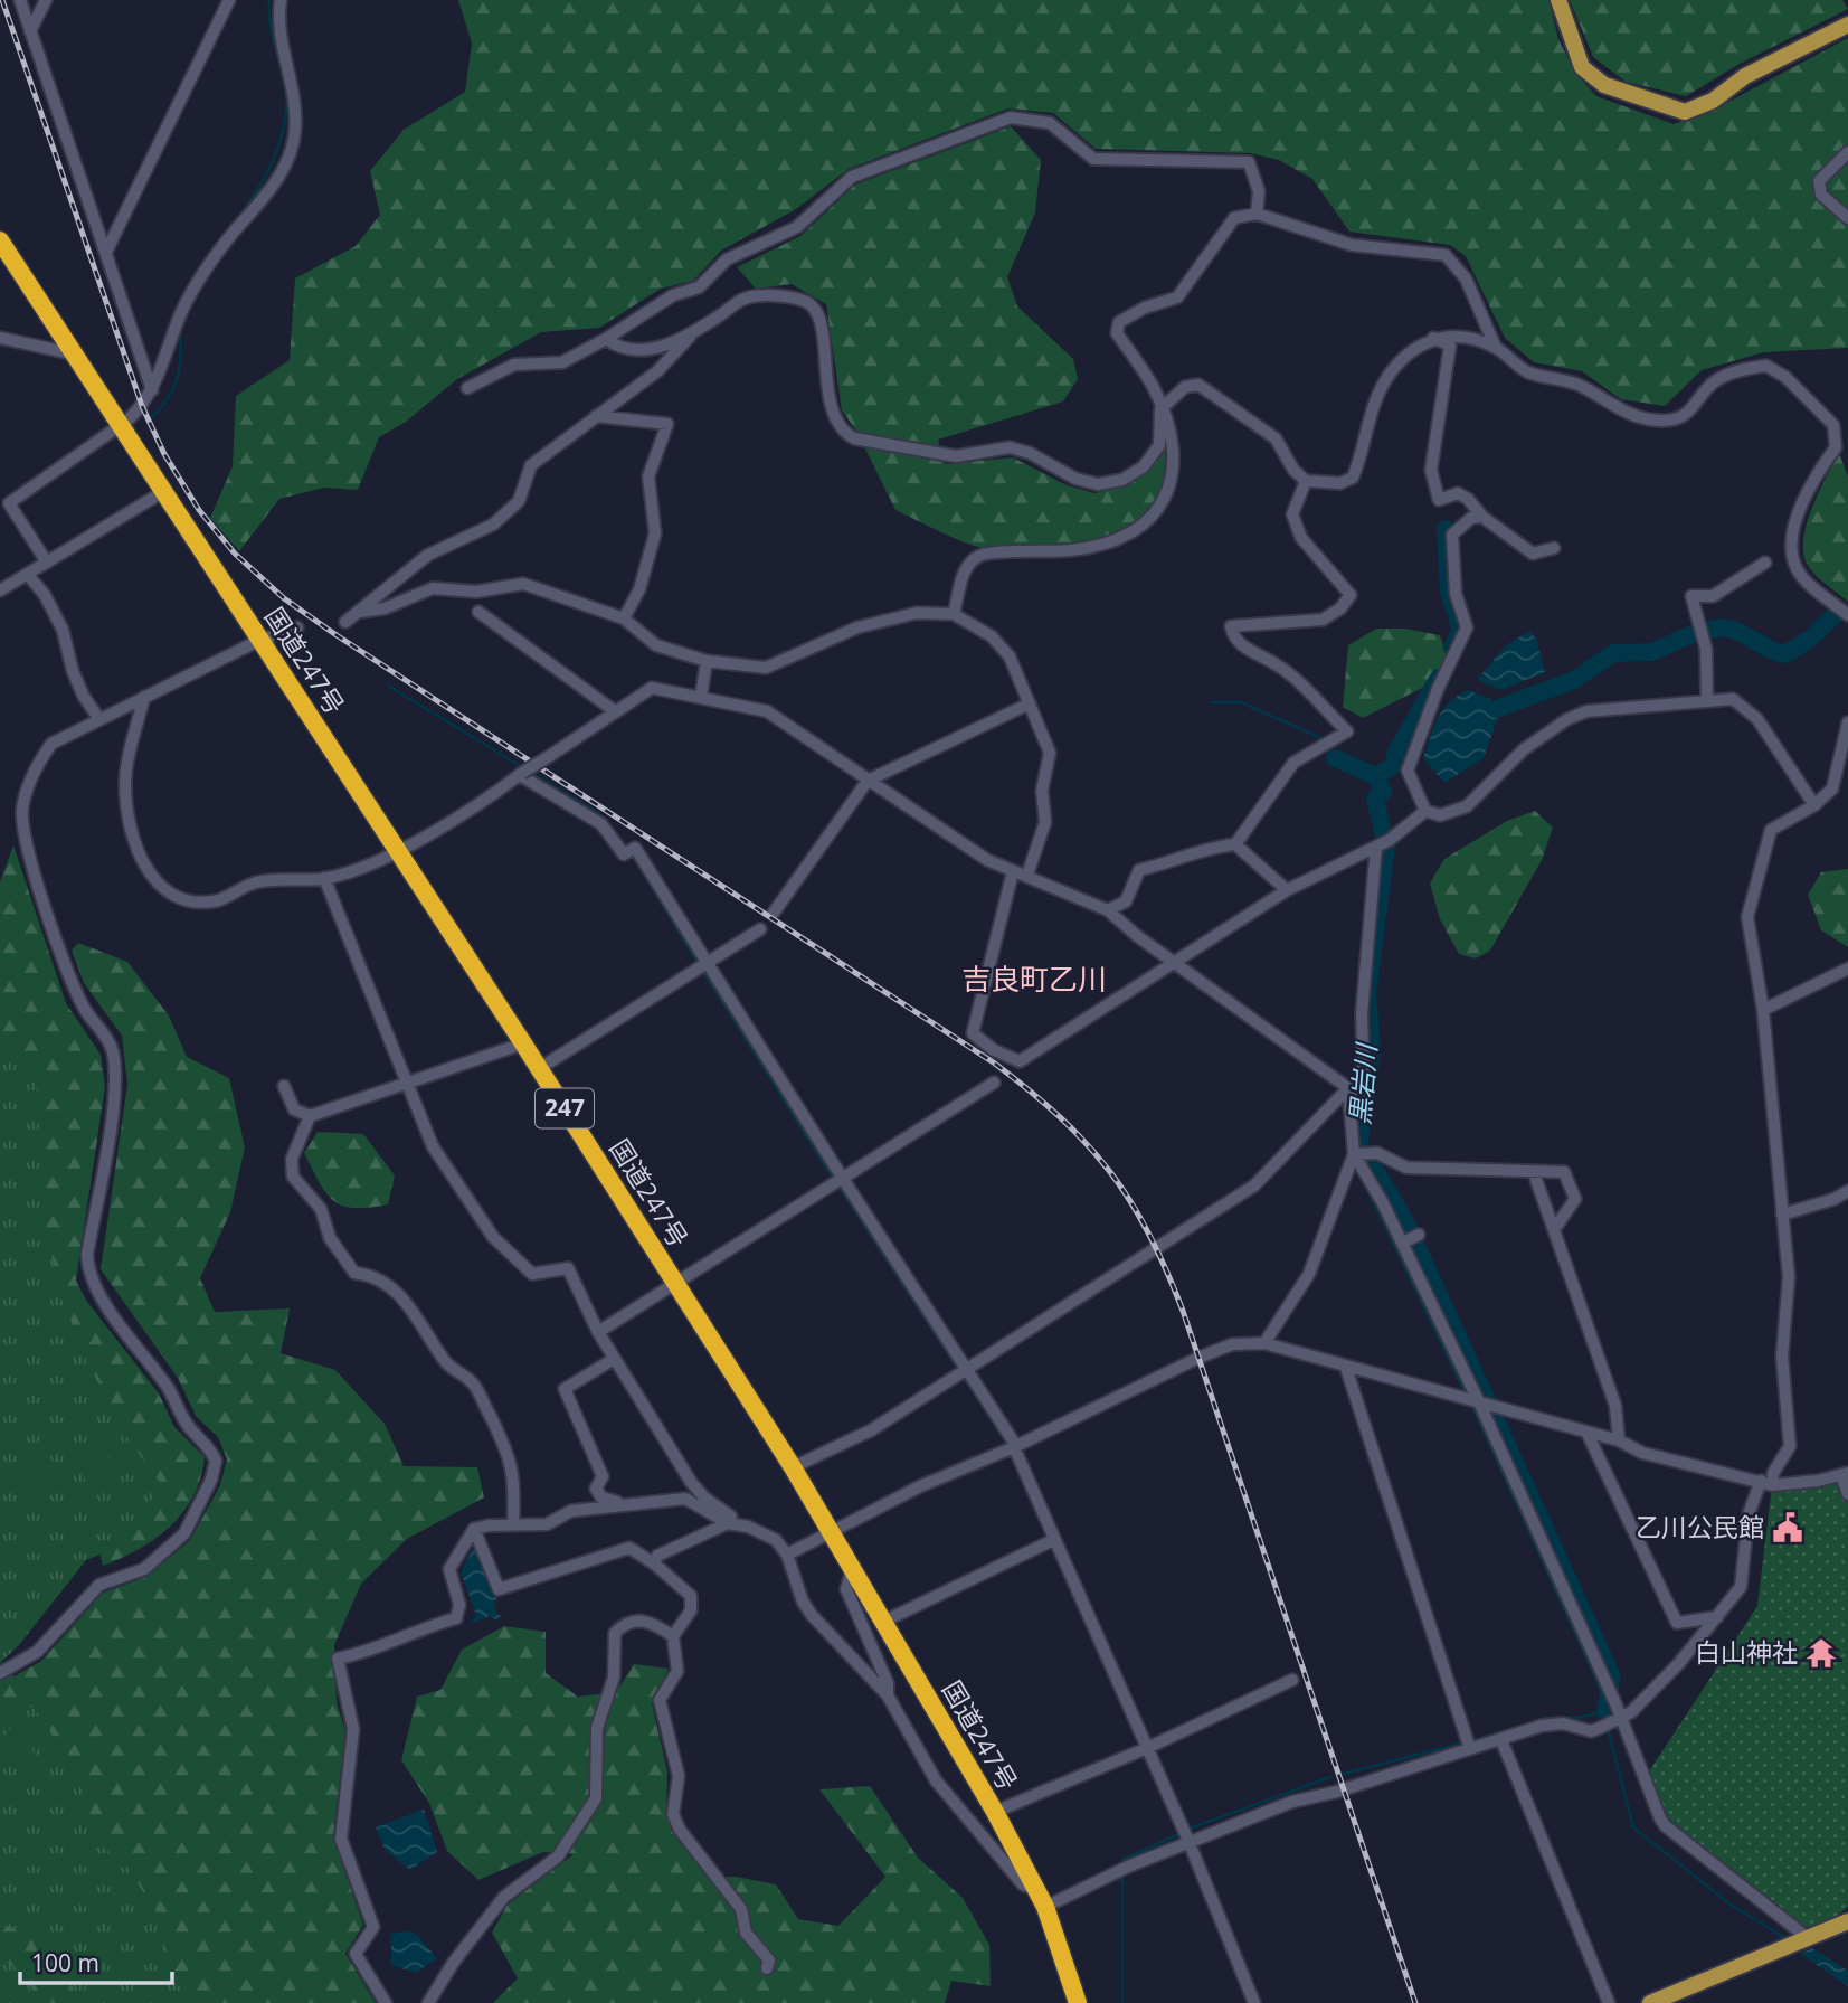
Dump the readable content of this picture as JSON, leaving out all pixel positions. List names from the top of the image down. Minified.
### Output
{"streets":{"highway":["国道247号","247"]},"districts":["吉良町乙川"],"water":["黒岩川"],"places":{"public building":["乙川公民館"],"temple":["白山神社"]},"scale_bar":"100 m"}
